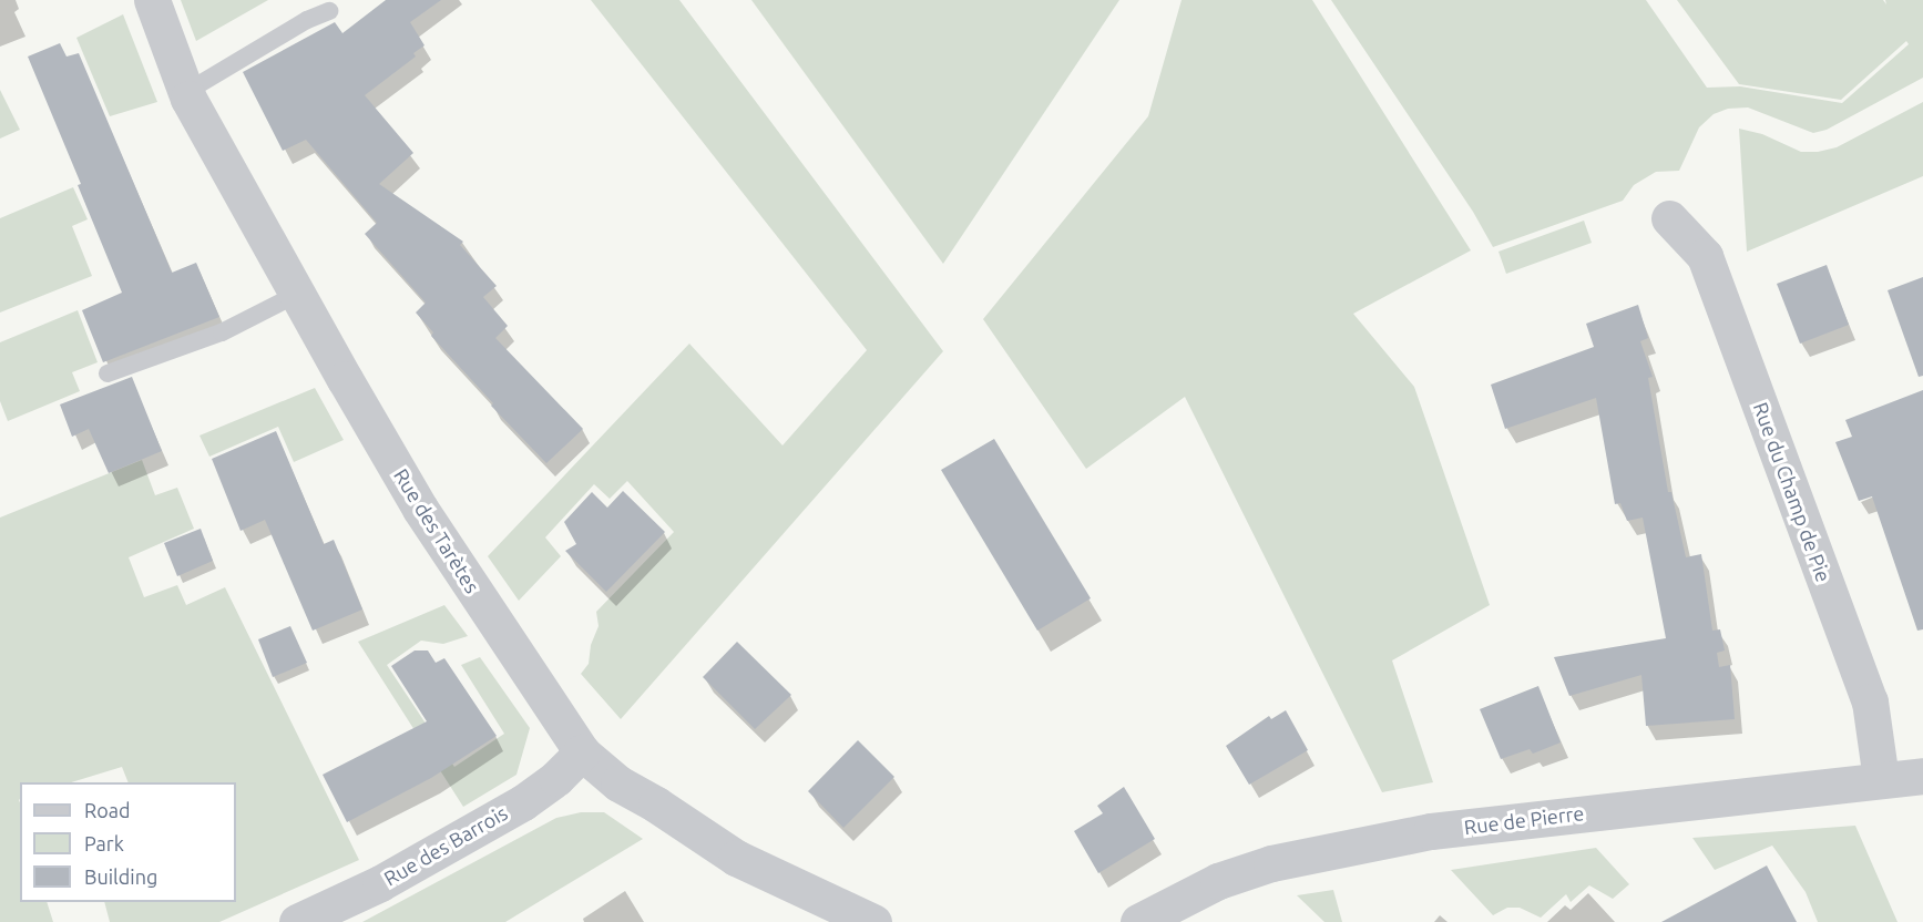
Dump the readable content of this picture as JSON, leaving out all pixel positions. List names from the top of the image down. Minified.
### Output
{"streets":{"street":["Rue du Champ de Pie","Rue des Tarètes","Rue de Pierre","Rue des Barrois"]},"crossings":[["Rue du Champ de Pie","Rue de Pierre"],["Rue des Tarètes","Rue des Barrois"]],"legend":["Road","Park","Building"]}
